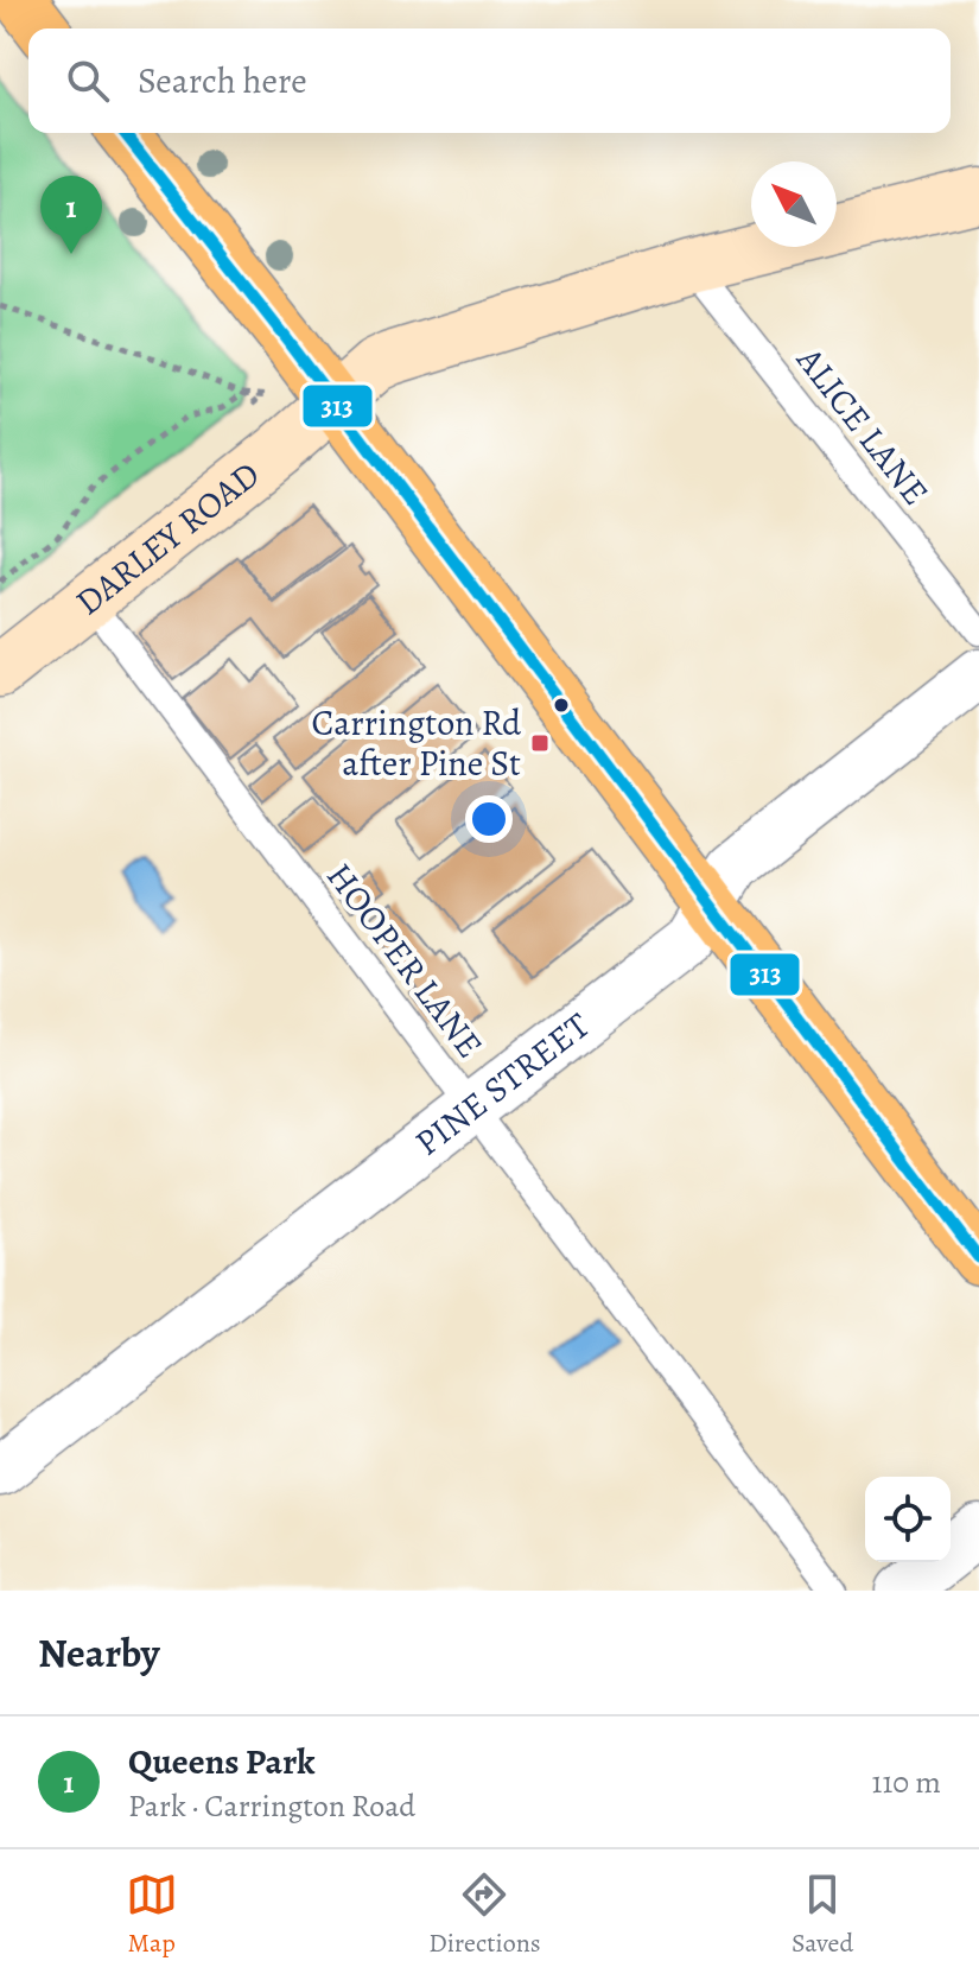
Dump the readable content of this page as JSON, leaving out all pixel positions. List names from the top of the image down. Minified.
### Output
{"streets":{"main road":["DARLEY ROAD"],"street":["PINE STREET"],"lane":["ALICE LANE","HOOPER LANE"]},"crossings":[["ALICE LANE","DARLEY ROAD"],["DARLEY ROAD","HOOPER LANE"],["HOOPER LANE","PINE STREET"]],"places":{"transit":["Carrington Rd after Pine St"]},"lines":["transit line 313"],"north":"top left","page":{"search":"Search here","pins":"1","heading":"Nearby","list":[{"mark":"1","name":"Queens Park","note":"Park · Carrington Road","value":"110 m"}],"nav":["Map","Directions","Saved"]}}
